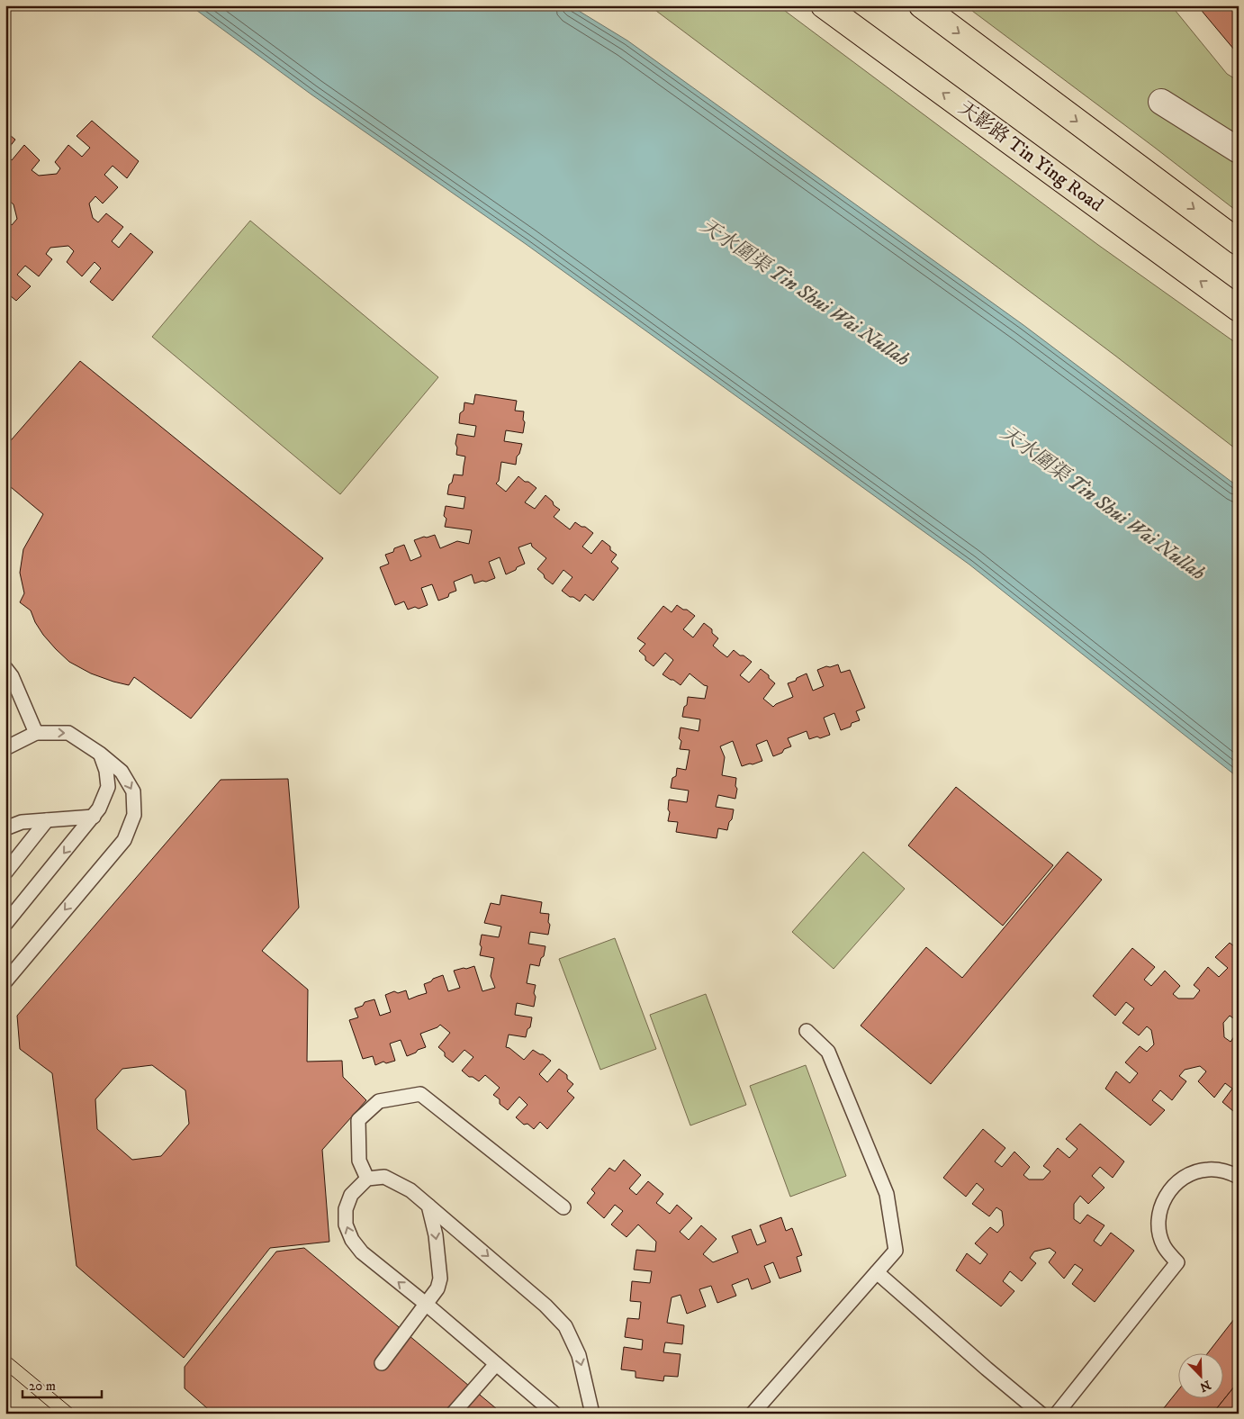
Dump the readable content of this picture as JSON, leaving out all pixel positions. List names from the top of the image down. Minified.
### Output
{"streets":{"main road":["天影路 Tin Ying Road"]},"water":["天水圍渠 Tin Shui Wai Nullah"],"scale_bar":"20 m","north":"bottom right"}
